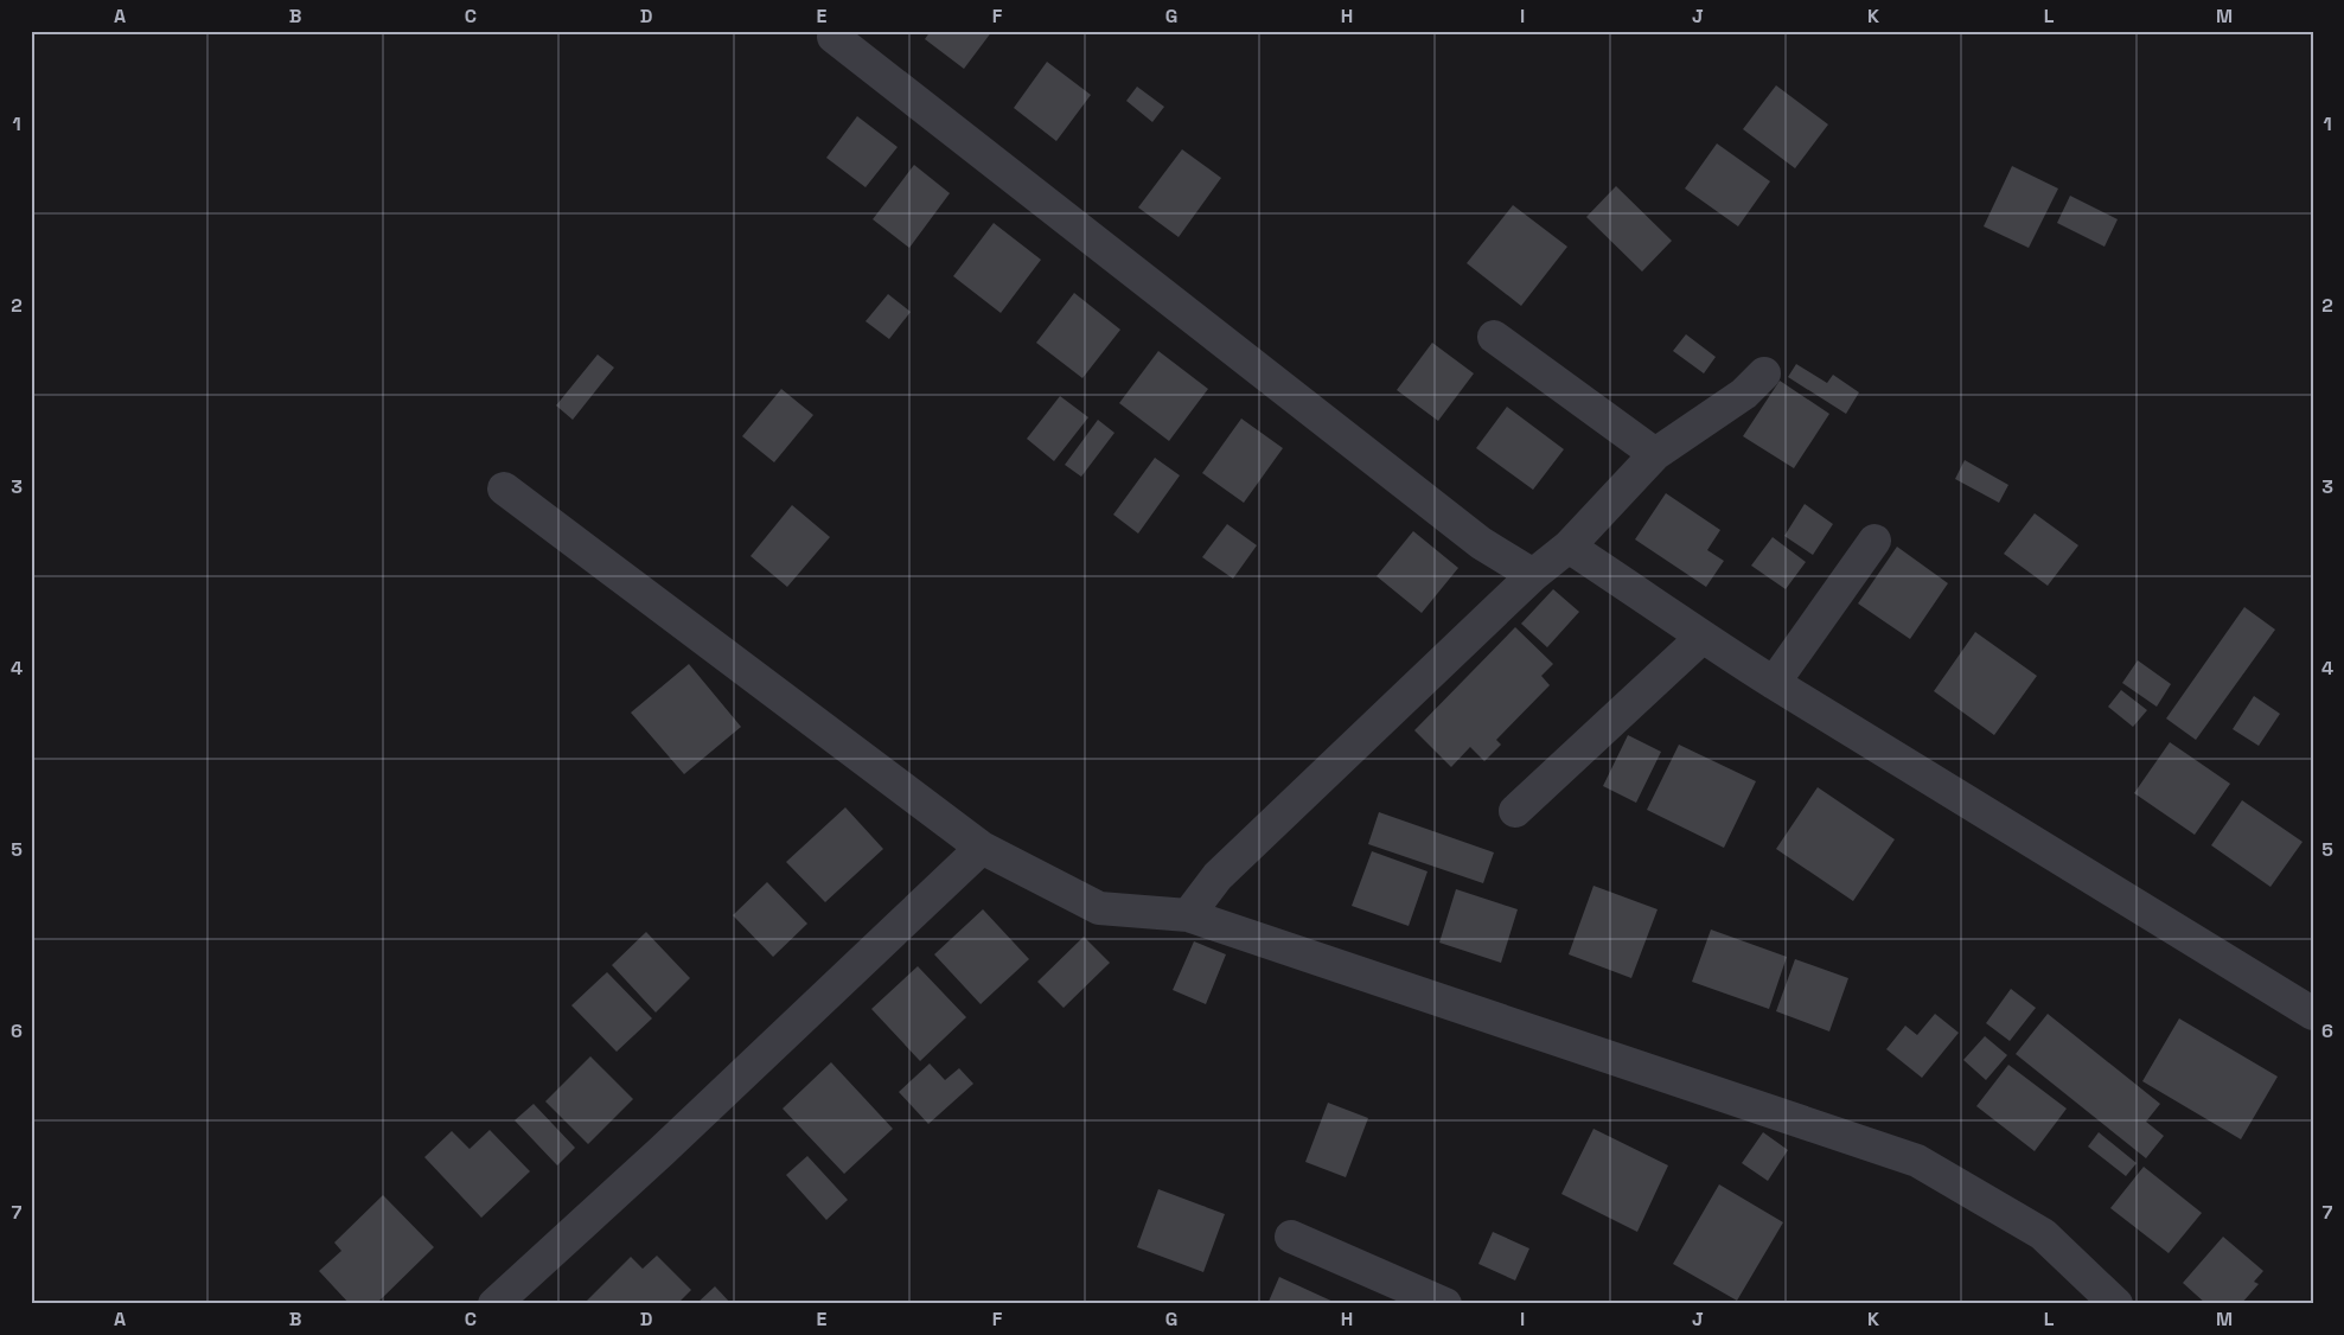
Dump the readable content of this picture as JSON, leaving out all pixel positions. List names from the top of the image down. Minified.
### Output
{"grid":{"columns":["A","B","C","D","E","F","G","H","I","J","K","L","M"],"rows":["1","2","3","4","5","6","7"]}}
